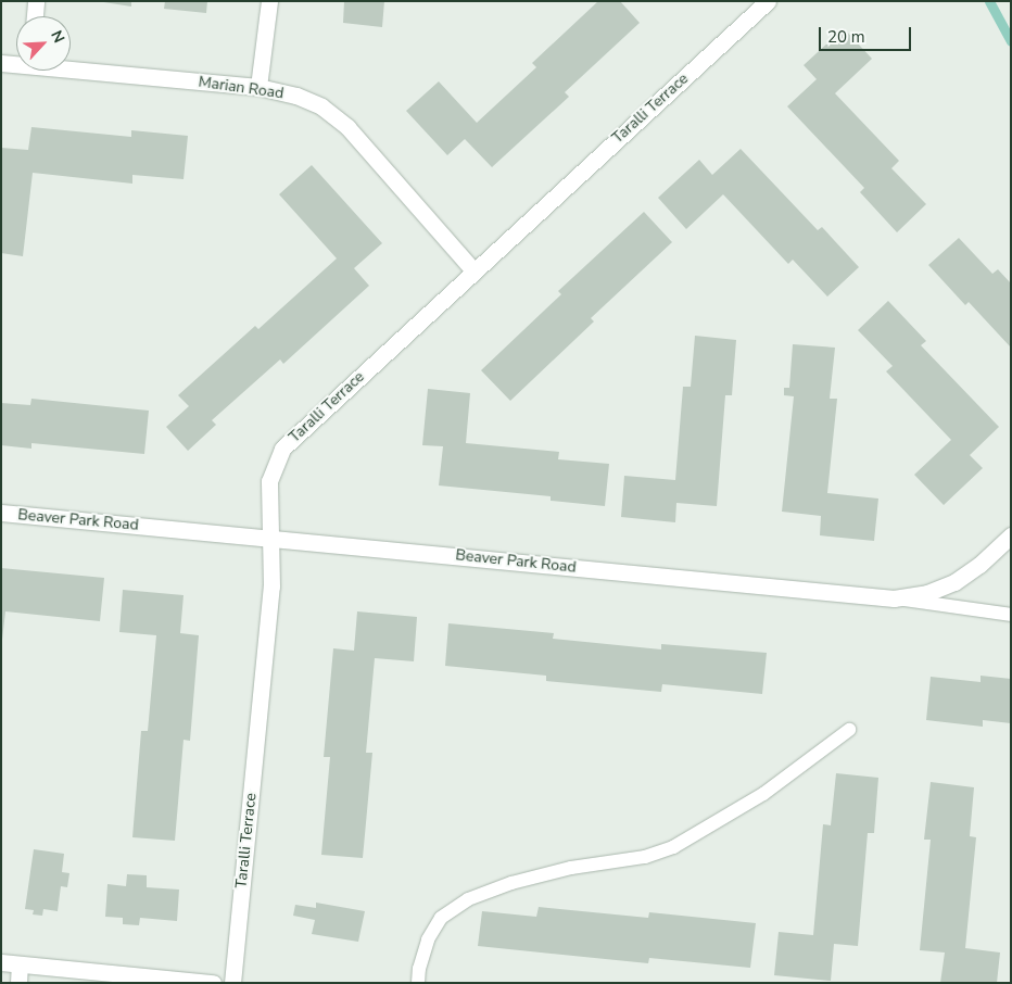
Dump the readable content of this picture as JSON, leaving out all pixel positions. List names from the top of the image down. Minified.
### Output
{"streets":{"street":["Marian Road","Taralli Terrace","Beaver Park Road"]},"crossings":[["Marian Road","Taralli Terrace"],["Taralli Terrace","Beaver Park Road"]],"scale_bar":"20 m","north":"top right"}
